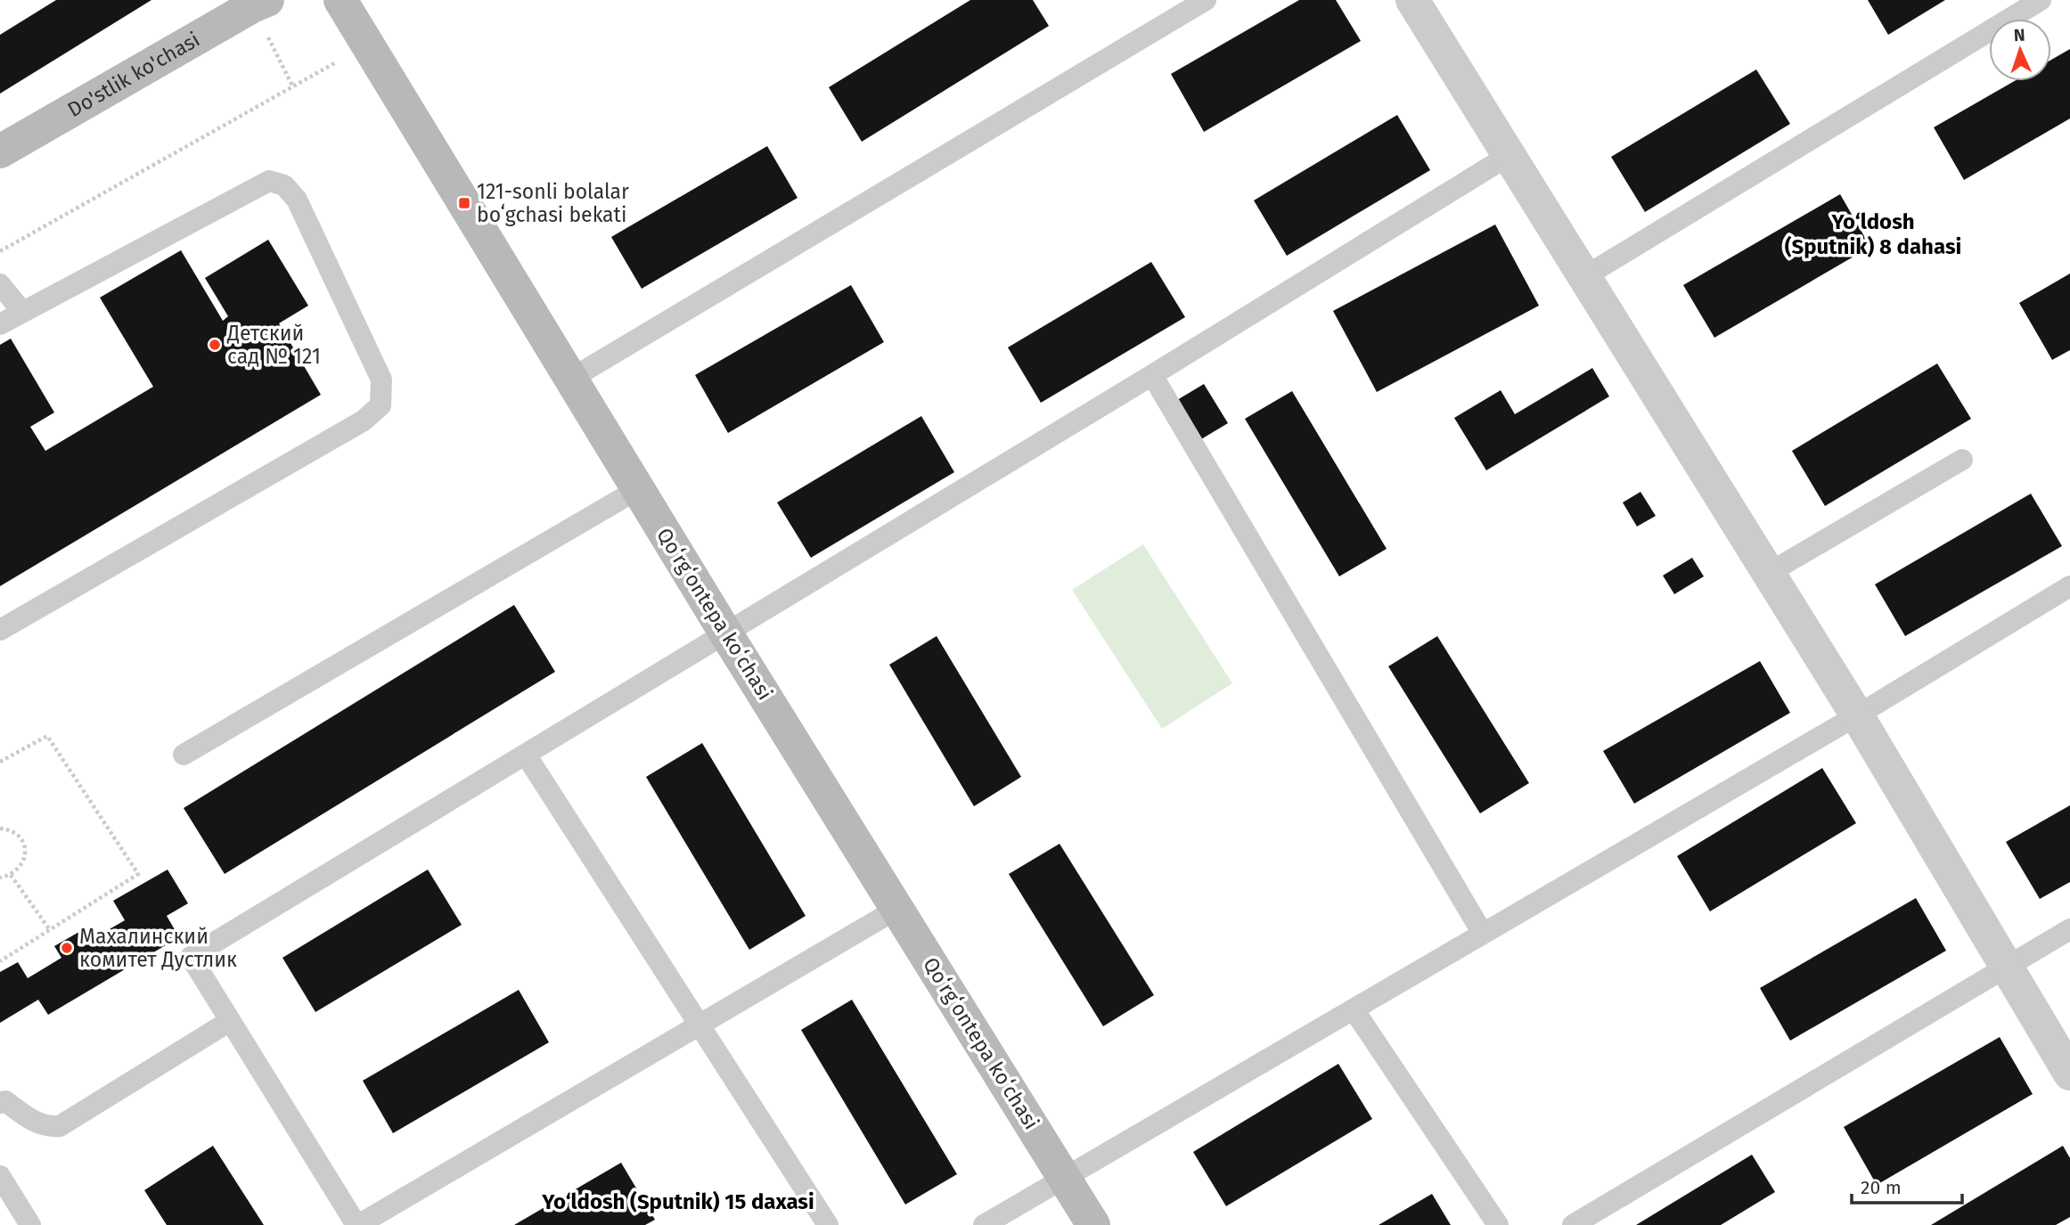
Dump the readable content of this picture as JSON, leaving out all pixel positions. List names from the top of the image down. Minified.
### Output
{"streets":{"street":["Do'stlik ko'chasi","Qoʻrgʻontepa koʻchasi"]},"districts":["Yo‘ldosh (Sputnik) 8 dahasi","Yo‘ldosh (Sputnik) 15 daxasi"],"places":{"transit":["121-sonli bolalar boʻgchasi bekati"],"other":["Детский сад № 121","Махалинский комитет Дустлик"]},"scale_bar":"20 m","north":"top"}
